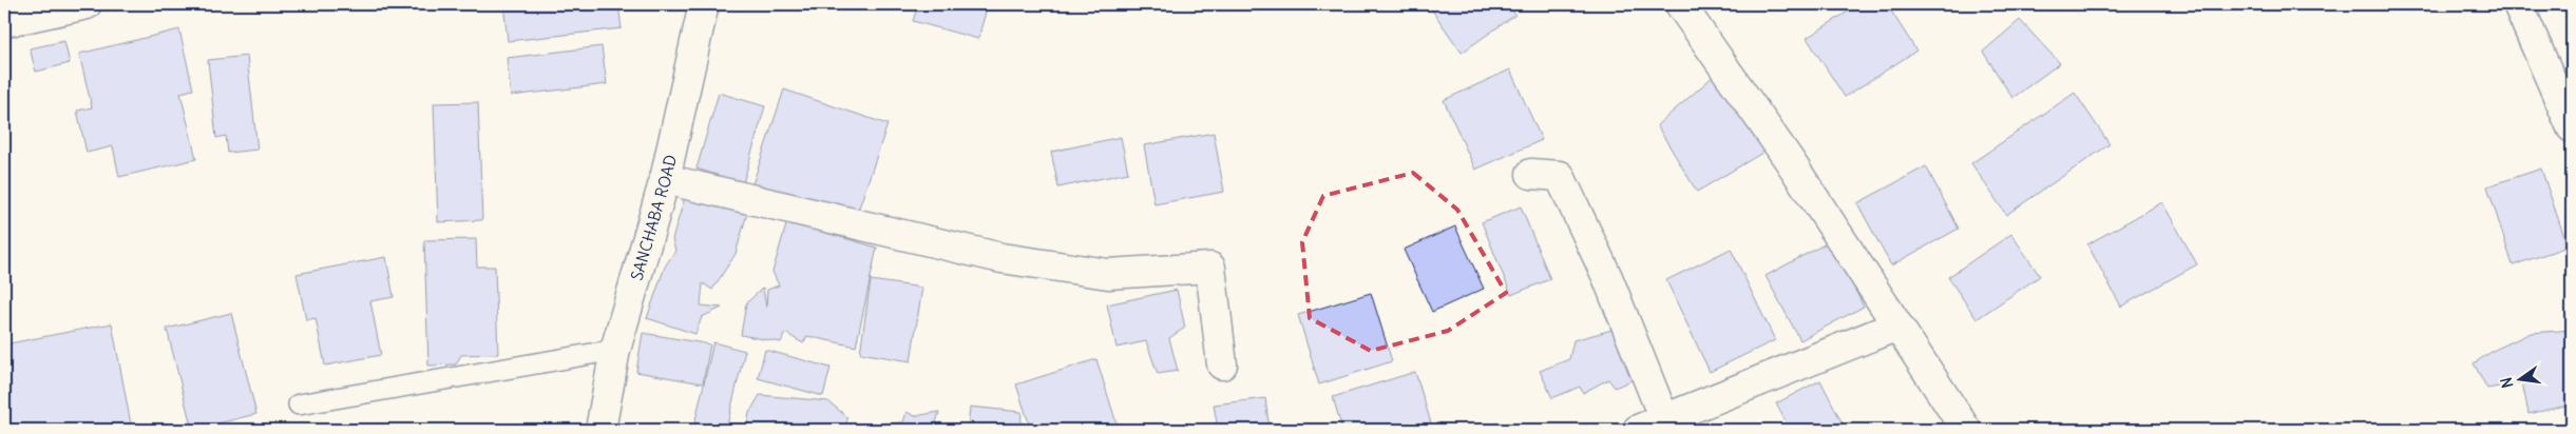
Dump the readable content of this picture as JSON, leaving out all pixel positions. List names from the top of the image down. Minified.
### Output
{"streets":{"street":["SANCHABA ROAD"]},"north":"left"}
